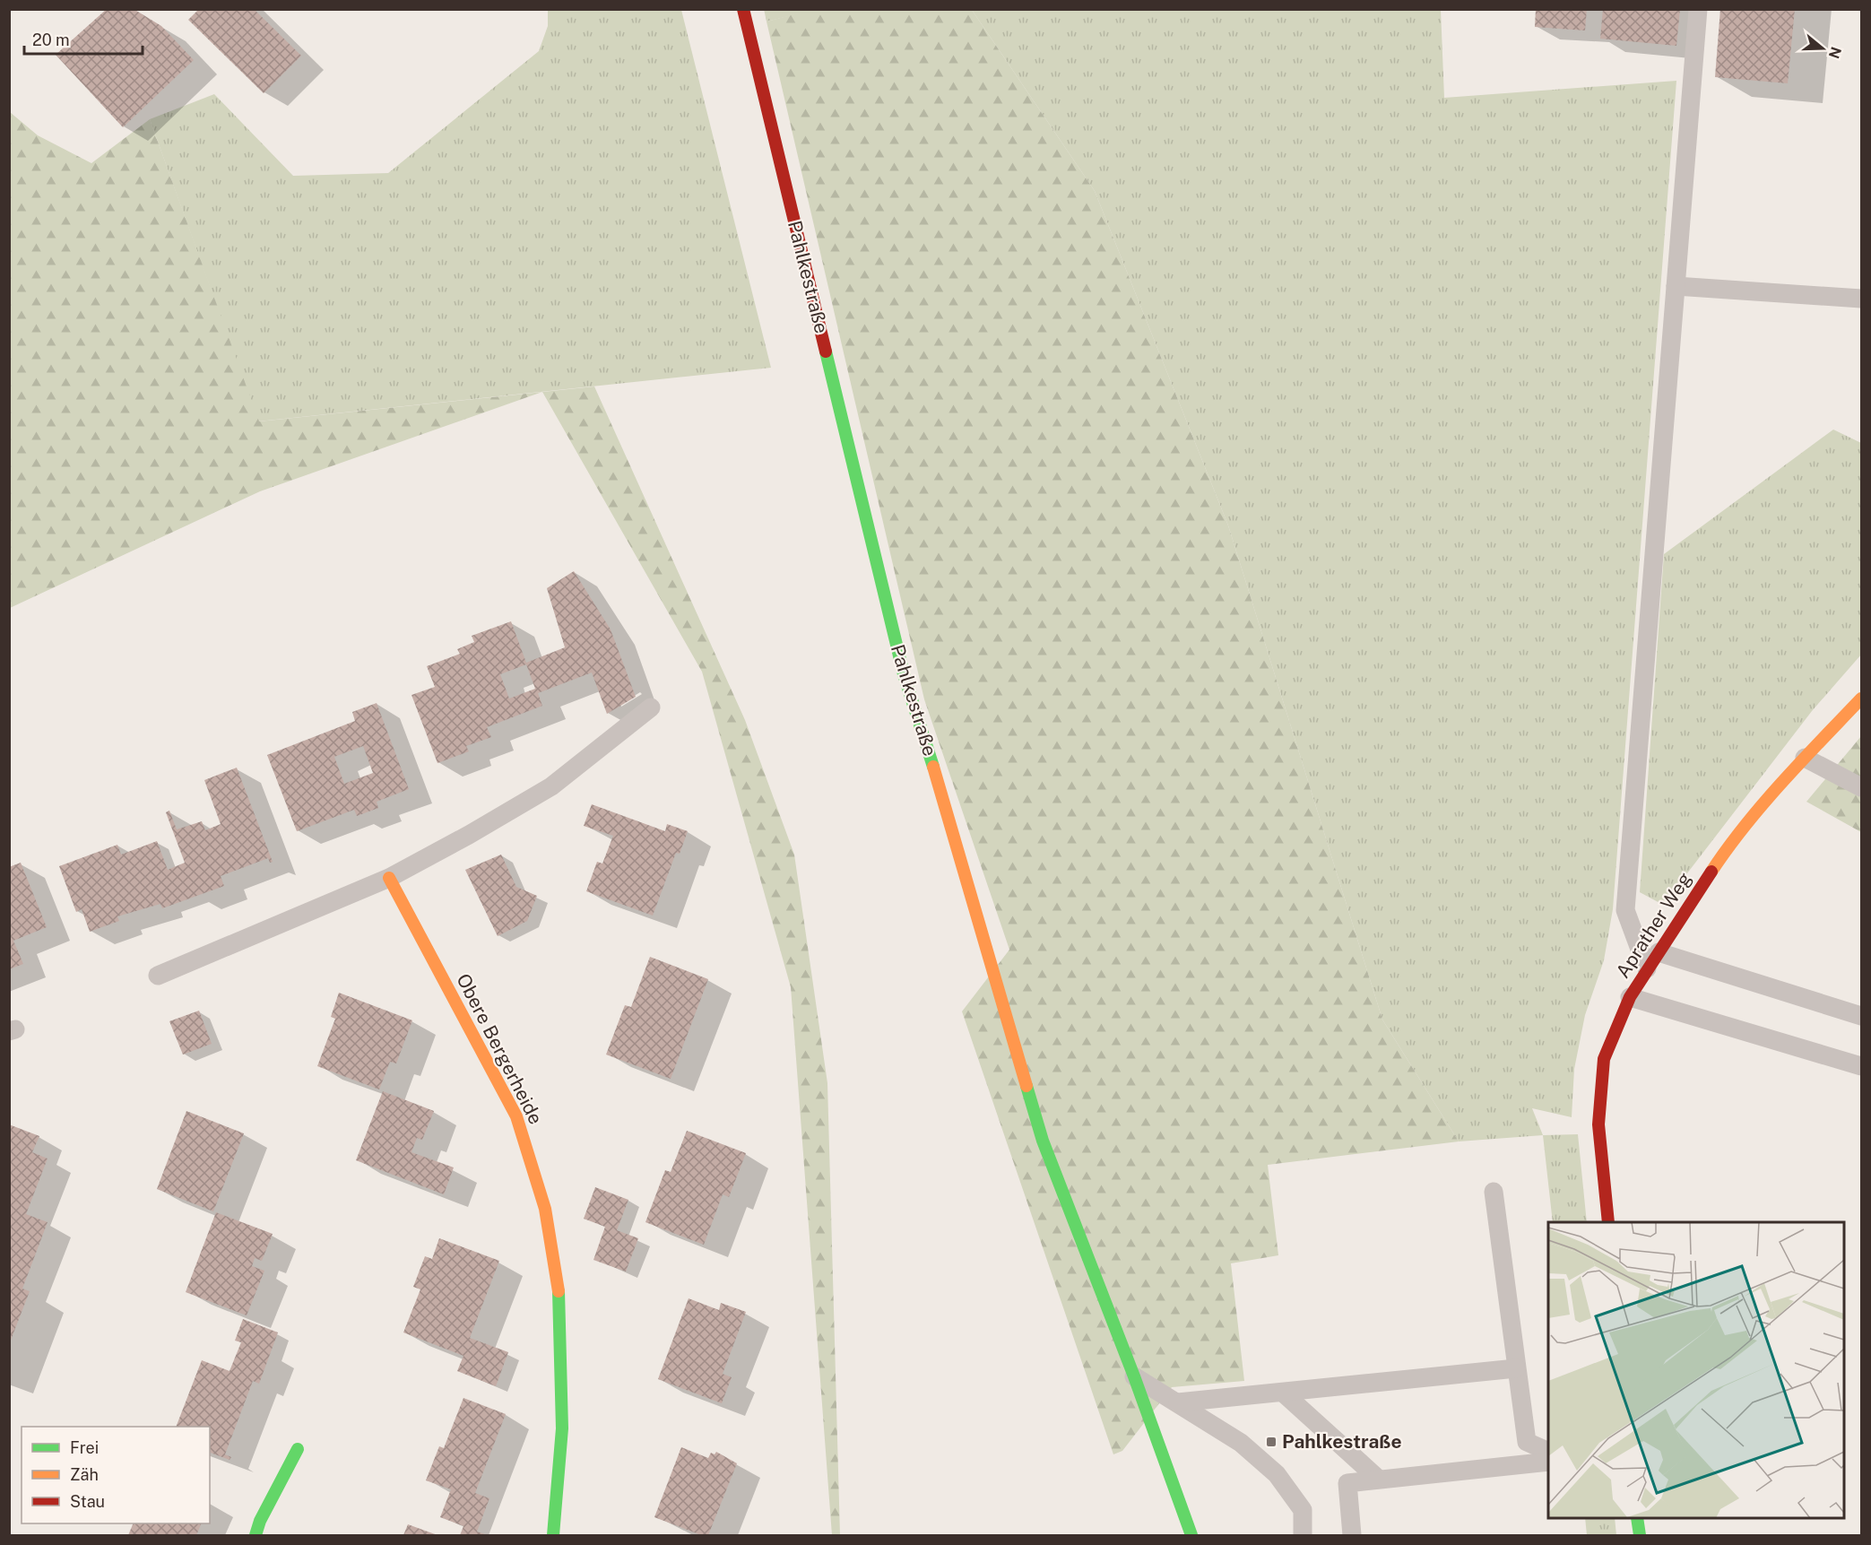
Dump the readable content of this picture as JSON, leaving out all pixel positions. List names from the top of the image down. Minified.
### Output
{"streets":{"street":["Pahlkestraße","Aprather Weg","Obere Bergerheide"]},"places":{"transit":["Pahlkestraße"]},"legend":["Frei","Zäh","Stau"],"scale_bar":"20 m","north":"right"}
